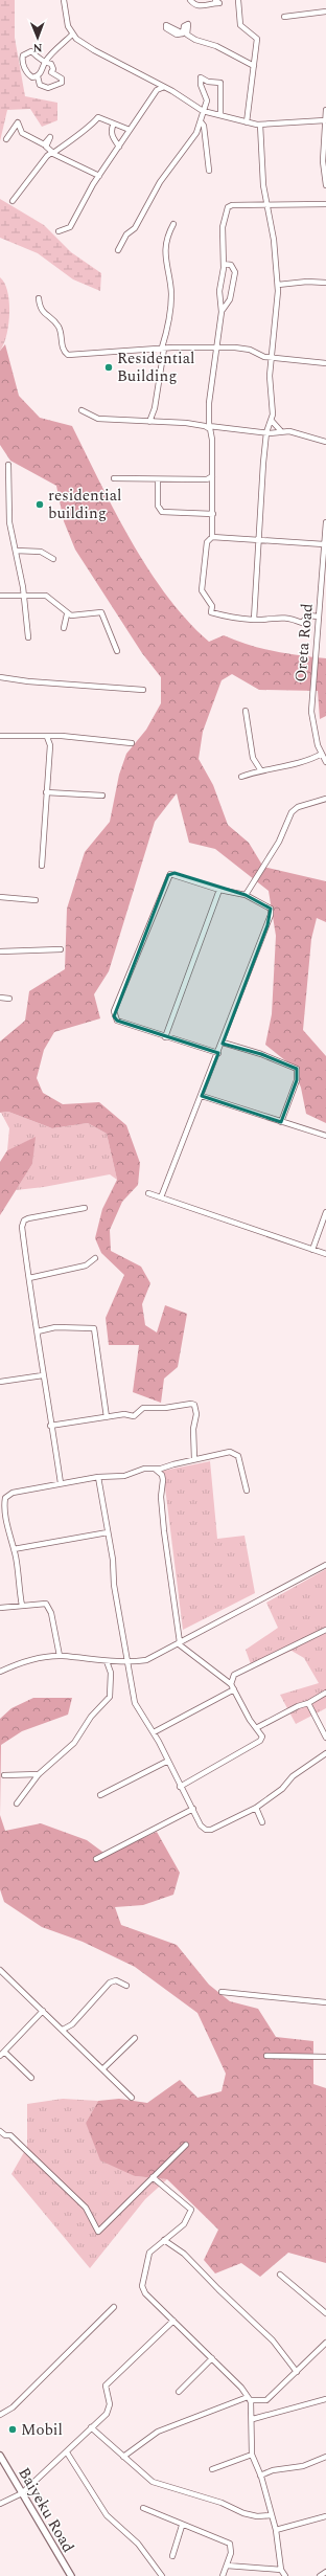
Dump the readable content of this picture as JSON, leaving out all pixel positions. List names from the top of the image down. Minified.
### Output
{"streets":{"main road":["Baiyeku Road"],"street":["Oreta Road"]},"places":["Residential Building","residential building","Mobil"],"north":"bottom"}
